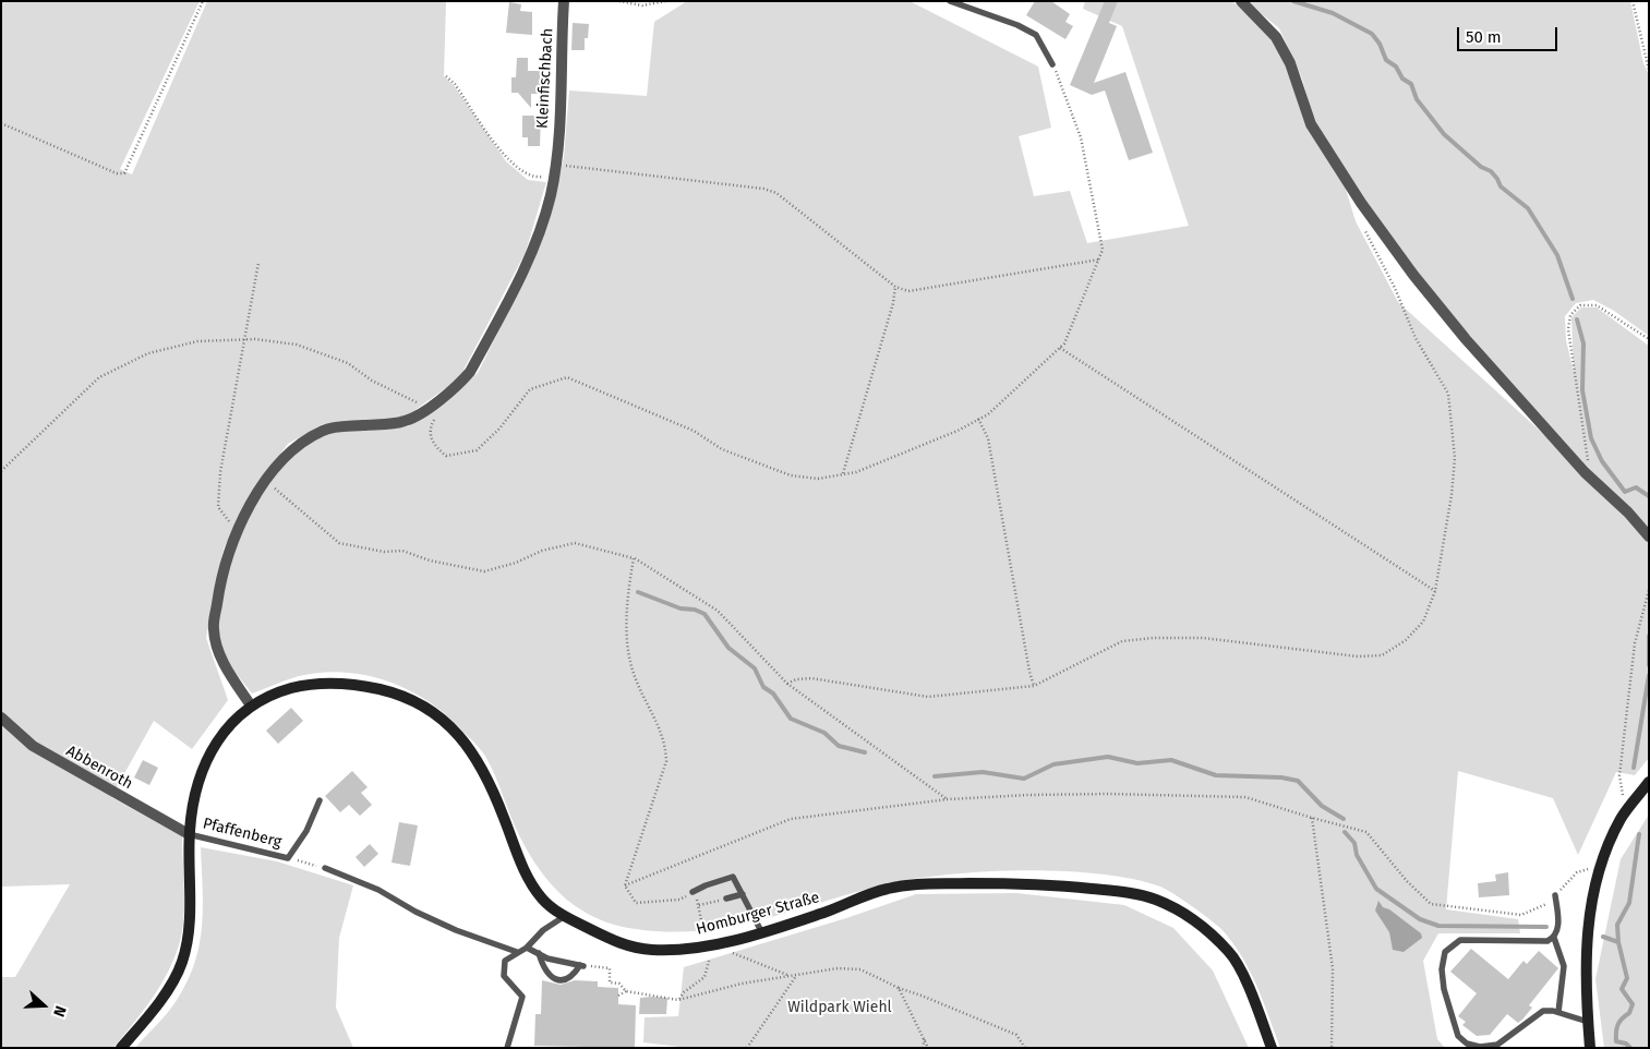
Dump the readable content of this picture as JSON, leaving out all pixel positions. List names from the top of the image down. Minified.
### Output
{"streets":{"main road":["Homburger Straße"],"street":["Kleinfischbach","Abbenroth"],"lane":["Pfaffenberg"]},"crossings":[["Kleinfischbach","Homburger Straße"],["Abbenroth","Pfaffenberg"],["Abbenroth","Homburger Straße"],["Pfaffenberg","Homburger Straße"]],"parks":["Wildpark Wiehl"],"scale_bar":"50 m","north":"right"}
